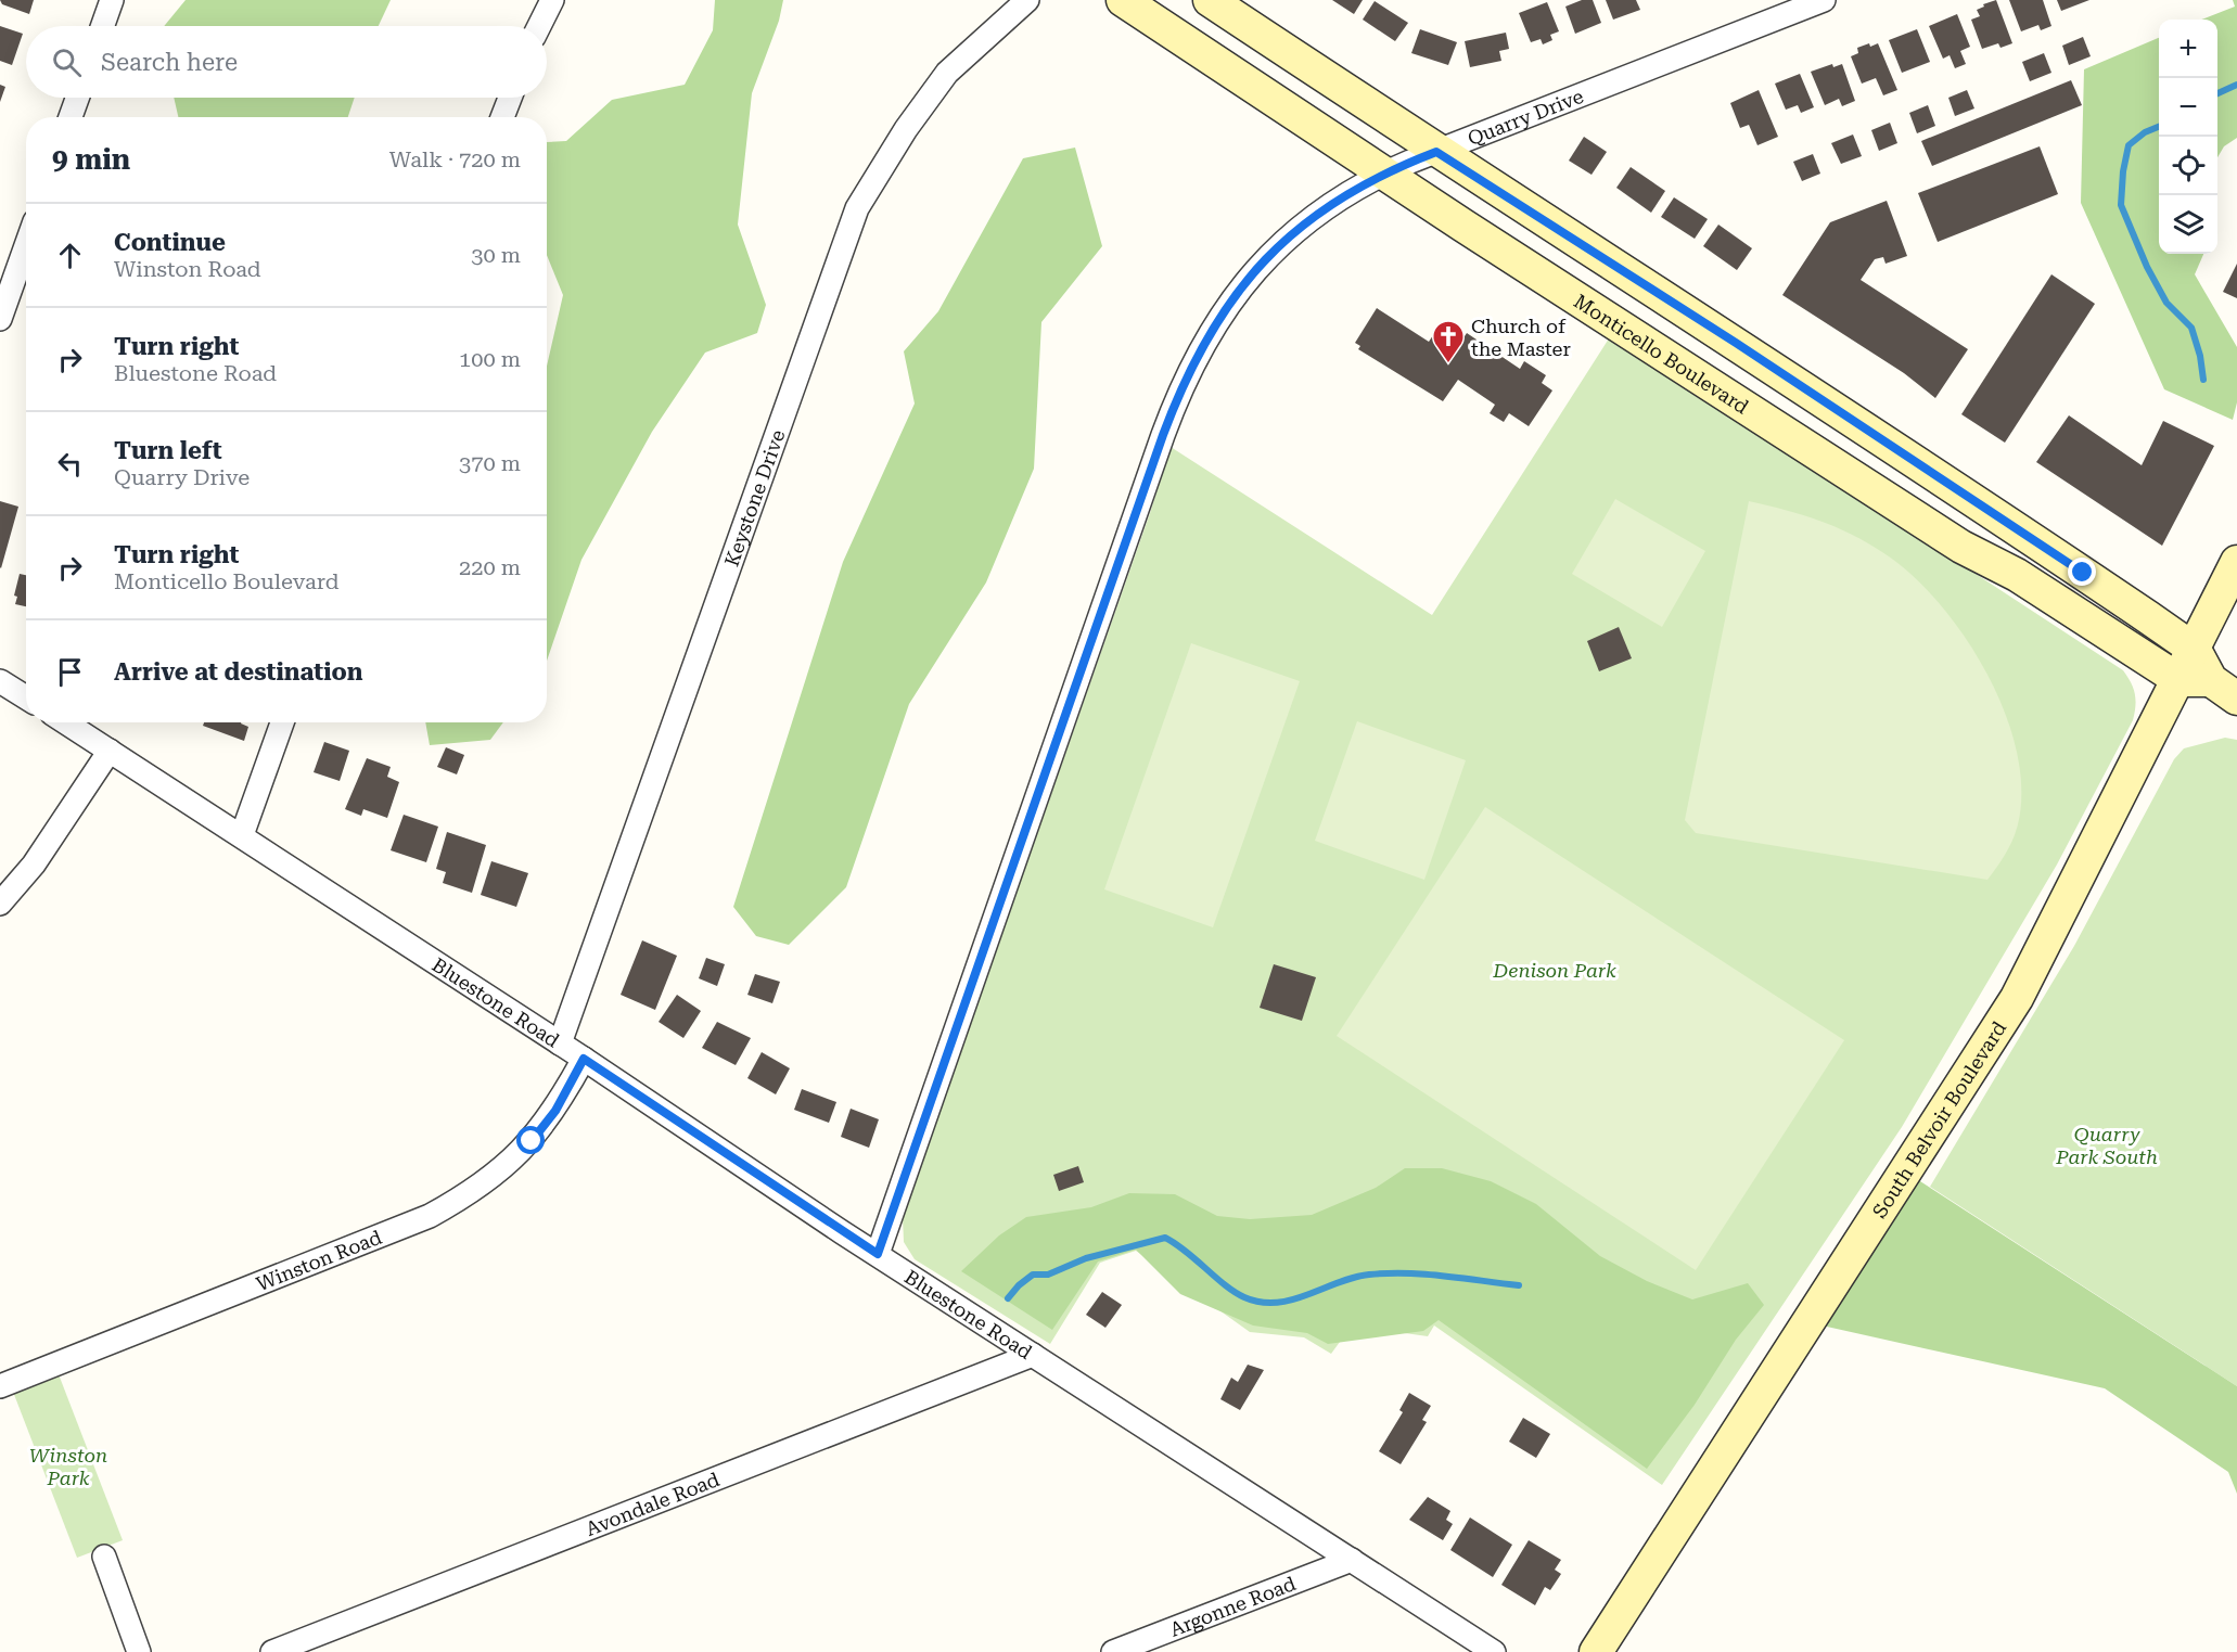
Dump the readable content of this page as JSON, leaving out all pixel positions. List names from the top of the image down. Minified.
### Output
{"streets":{"main road":["Monticello Boulevard","South Belvoir Boulevard"],"street":["Quarry Drive","Keystone Drive","Bluestone Road","Winston Road","Avondale Road","Argonne Road"]},"crossings":[["Quarry Drive","Monticello Boulevard"],["Quarry Drive","Bluestone Road"],["Monticello Boulevard","South Belvoir Boulevard"],["Keystone Drive","Bluestone Road"],["Bluestone Road","Winston Road"],["Bluestone Road","Avondale Road"],["Bluestone Road","Argonne Road"]],"parks":["Denison Park","Quarry Park South","Winston Park"],"places":{"church":["Church of the Master"]},"page":{"map_buttons":["+","−"],"search":"Search here","heading":["9 min","Walk · 720 m"],"list":[["Continue","Winston Road","30 m"],["Turn right","Bluestone Road","100 m"],["Turn left","Quarry Drive","370 m"],["Turn right","Monticello Boulevard","220 m"],"Arrive at destination"]}}
